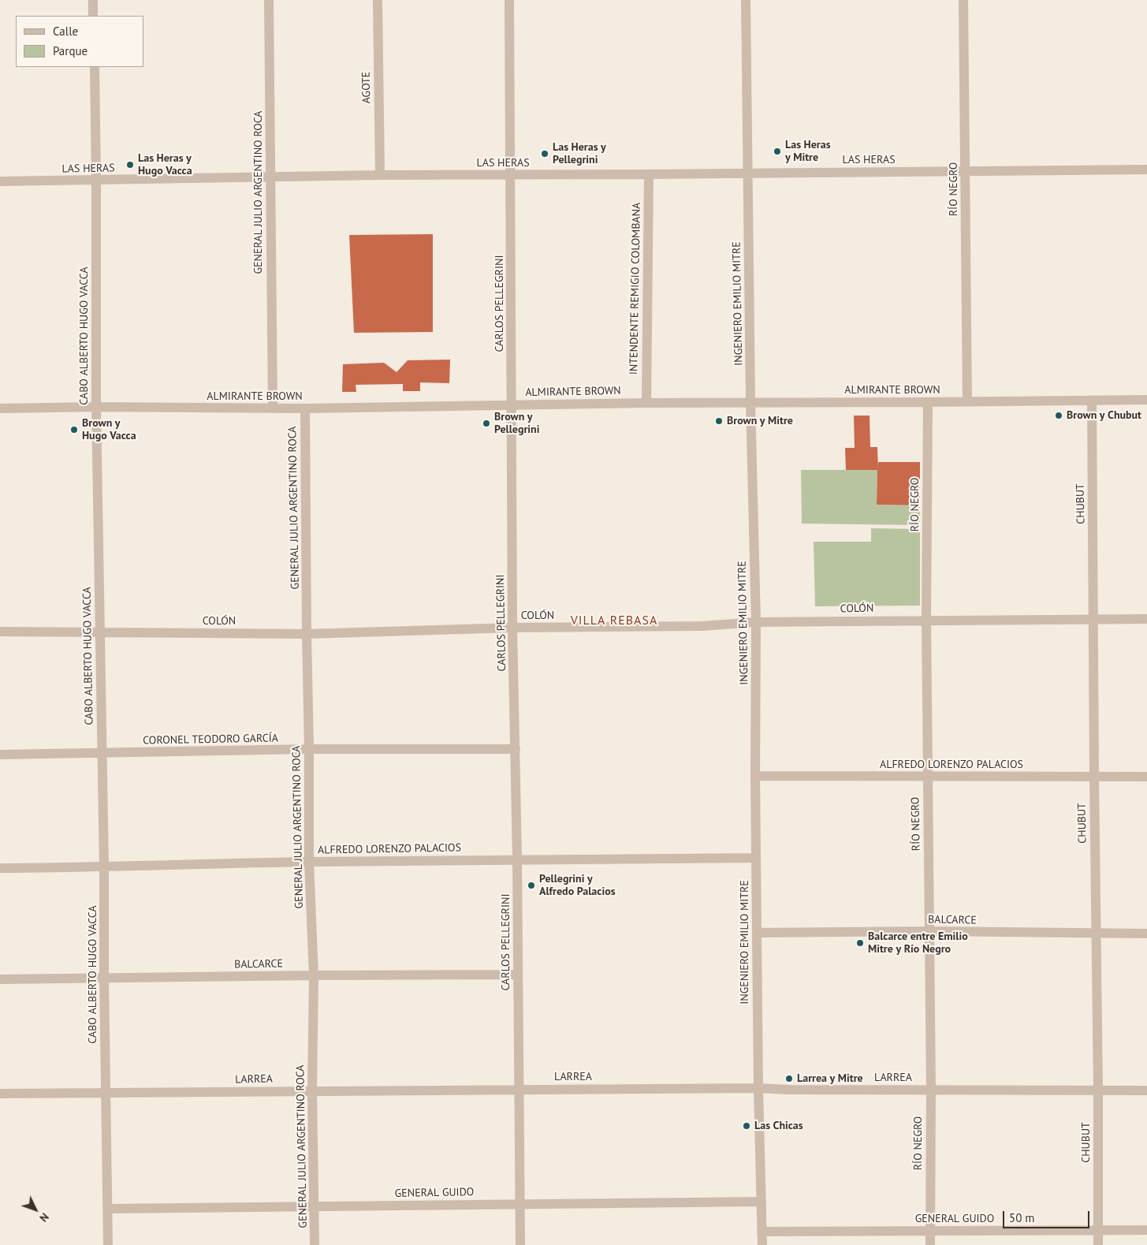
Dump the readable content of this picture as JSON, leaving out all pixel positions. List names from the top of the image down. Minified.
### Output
{"streets":{"street":["AGOTE","LAS HERAS","RÍO NEGRO","GENERAL JULIO ARGENTINO ROCA","INTENDENTE REMIGIO COLOMBANA","CARLOS PELLEGRINI","INGENIERO EMILIO MITRE","CABO ALBERTO HUGO VACCA","ALMIRANTE BROWN","CHUBUT","COLÓN","CORONEL TEODORO GARCÍA","ALFREDO LORENZO PALACIOS","BALCARCE","LARREA","GENERAL GUIDO"]},"crossings":[["AGOTE","LAS HERAS"],["LAS HERAS","RÍO NEGRO"],["LAS HERAS","GENERAL JULIO ARGENTINO ROCA"],["LAS HERAS","INTENDENTE REMIGIO COLOMBANA"],["LAS HERAS","CARLOS PELLEGRINI"],["LAS HERAS","INGENIERO EMILIO MITRE"],["LAS HERAS","CABO ALBERTO HUGO VACCA"],["RÍO NEGRO","ALMIRANTE BROWN"],["RÍO NEGRO","COLÓN"],["RÍO NEGRO","ALFREDO LORENZO PALACIOS"],["RÍO NEGRO","BALCARCE"],["RÍO NEGRO","LARREA"],["RÍO NEGRO","GENERAL GUIDO"],["GENERAL JULIO ARGENTINO ROCA","ALMIRANTE BROWN"],["GENERAL JULIO ARGENTINO ROCA","COLÓN"],["GENERAL JULIO ARGENTINO ROCA","CORONEL TEODORO GARCÍA"],["GENERAL JULIO ARGENTINO ROCA","ALFREDO LORENZO PALACIOS"],["GENERAL JULIO ARGENTINO ROCA","BALCARCE"],["GENERAL JULIO ARGENTINO ROCA","LARREA"],["GENERAL JULIO ARGENTINO ROCA","GENERAL GUIDO"],["INTENDENTE REMIGIO COLOMBANA","ALMIRANTE BROWN"],["CARLOS PELLEGRINI","ALMIRANTE BROWN"],["CARLOS PELLEGRINI","COLÓN"],["CARLOS PELLEGRINI","CORONEL TEODORO GARCÍA"],["CARLOS PELLEGRINI","ALFREDO LORENZO PALACIOS"],["CARLOS PELLEGRINI","BALCARCE"],["CARLOS PELLEGRINI","LARREA"],["CARLOS PELLEGRINI","GENERAL GUIDO"],["INGENIERO EMILIO MITRE","ALMIRANTE BROWN"],["INGENIERO EMILIO MITRE","COLÓN"],["INGENIERO EMILIO MITRE","ALFREDO LORENZO PALACIOS"],["INGENIERO EMILIO MITRE","BALCARCE"],["INGENIERO EMILIO MITRE","LARREA"],["INGENIERO EMILIO MITRE","GENERAL GUIDO"],["CABO ALBERTO HUGO VACCA","ALMIRANTE BROWN"],["CABO ALBERTO HUGO VACCA","COLÓN"],["CABO ALBERTO HUGO VACCA","CORONEL TEODORO GARCÍA"],["CABO ALBERTO HUGO VACCA","ALFREDO LORENZO PALACIOS"],["CABO ALBERTO HUGO VACCA","BALCARCE"],["CABO ALBERTO HUGO VACCA","LARREA"],["CABO ALBERTO HUGO VACCA","GENERAL GUIDO"],["ALMIRANTE BROWN","CHUBUT"],["CHUBUT","COLÓN"],["CHUBUT","ALFREDO LORENZO PALACIOS"],["CHUBUT","BALCARCE"],["CHUBUT","LARREA"],["CHUBUT","GENERAL GUIDO"]],"districts":["VILLA REBASA"],"places":["Las Heras y Mitre","Las Heras y Pellegrini","Las Heras y Hugo Vacca","Brown y Chubut","Brown y Mitre","Brown y Pellegrini","Brown y Hugo Vacca","Pellegrini y Alfredo Palacios","Balcarce entre Emilio Mitre y Río Negro","Larrea y Mitre","Las Chicas"],"legend":["Calle","Parque"],"scale_bar":"50 m","north":"bottom right"}
